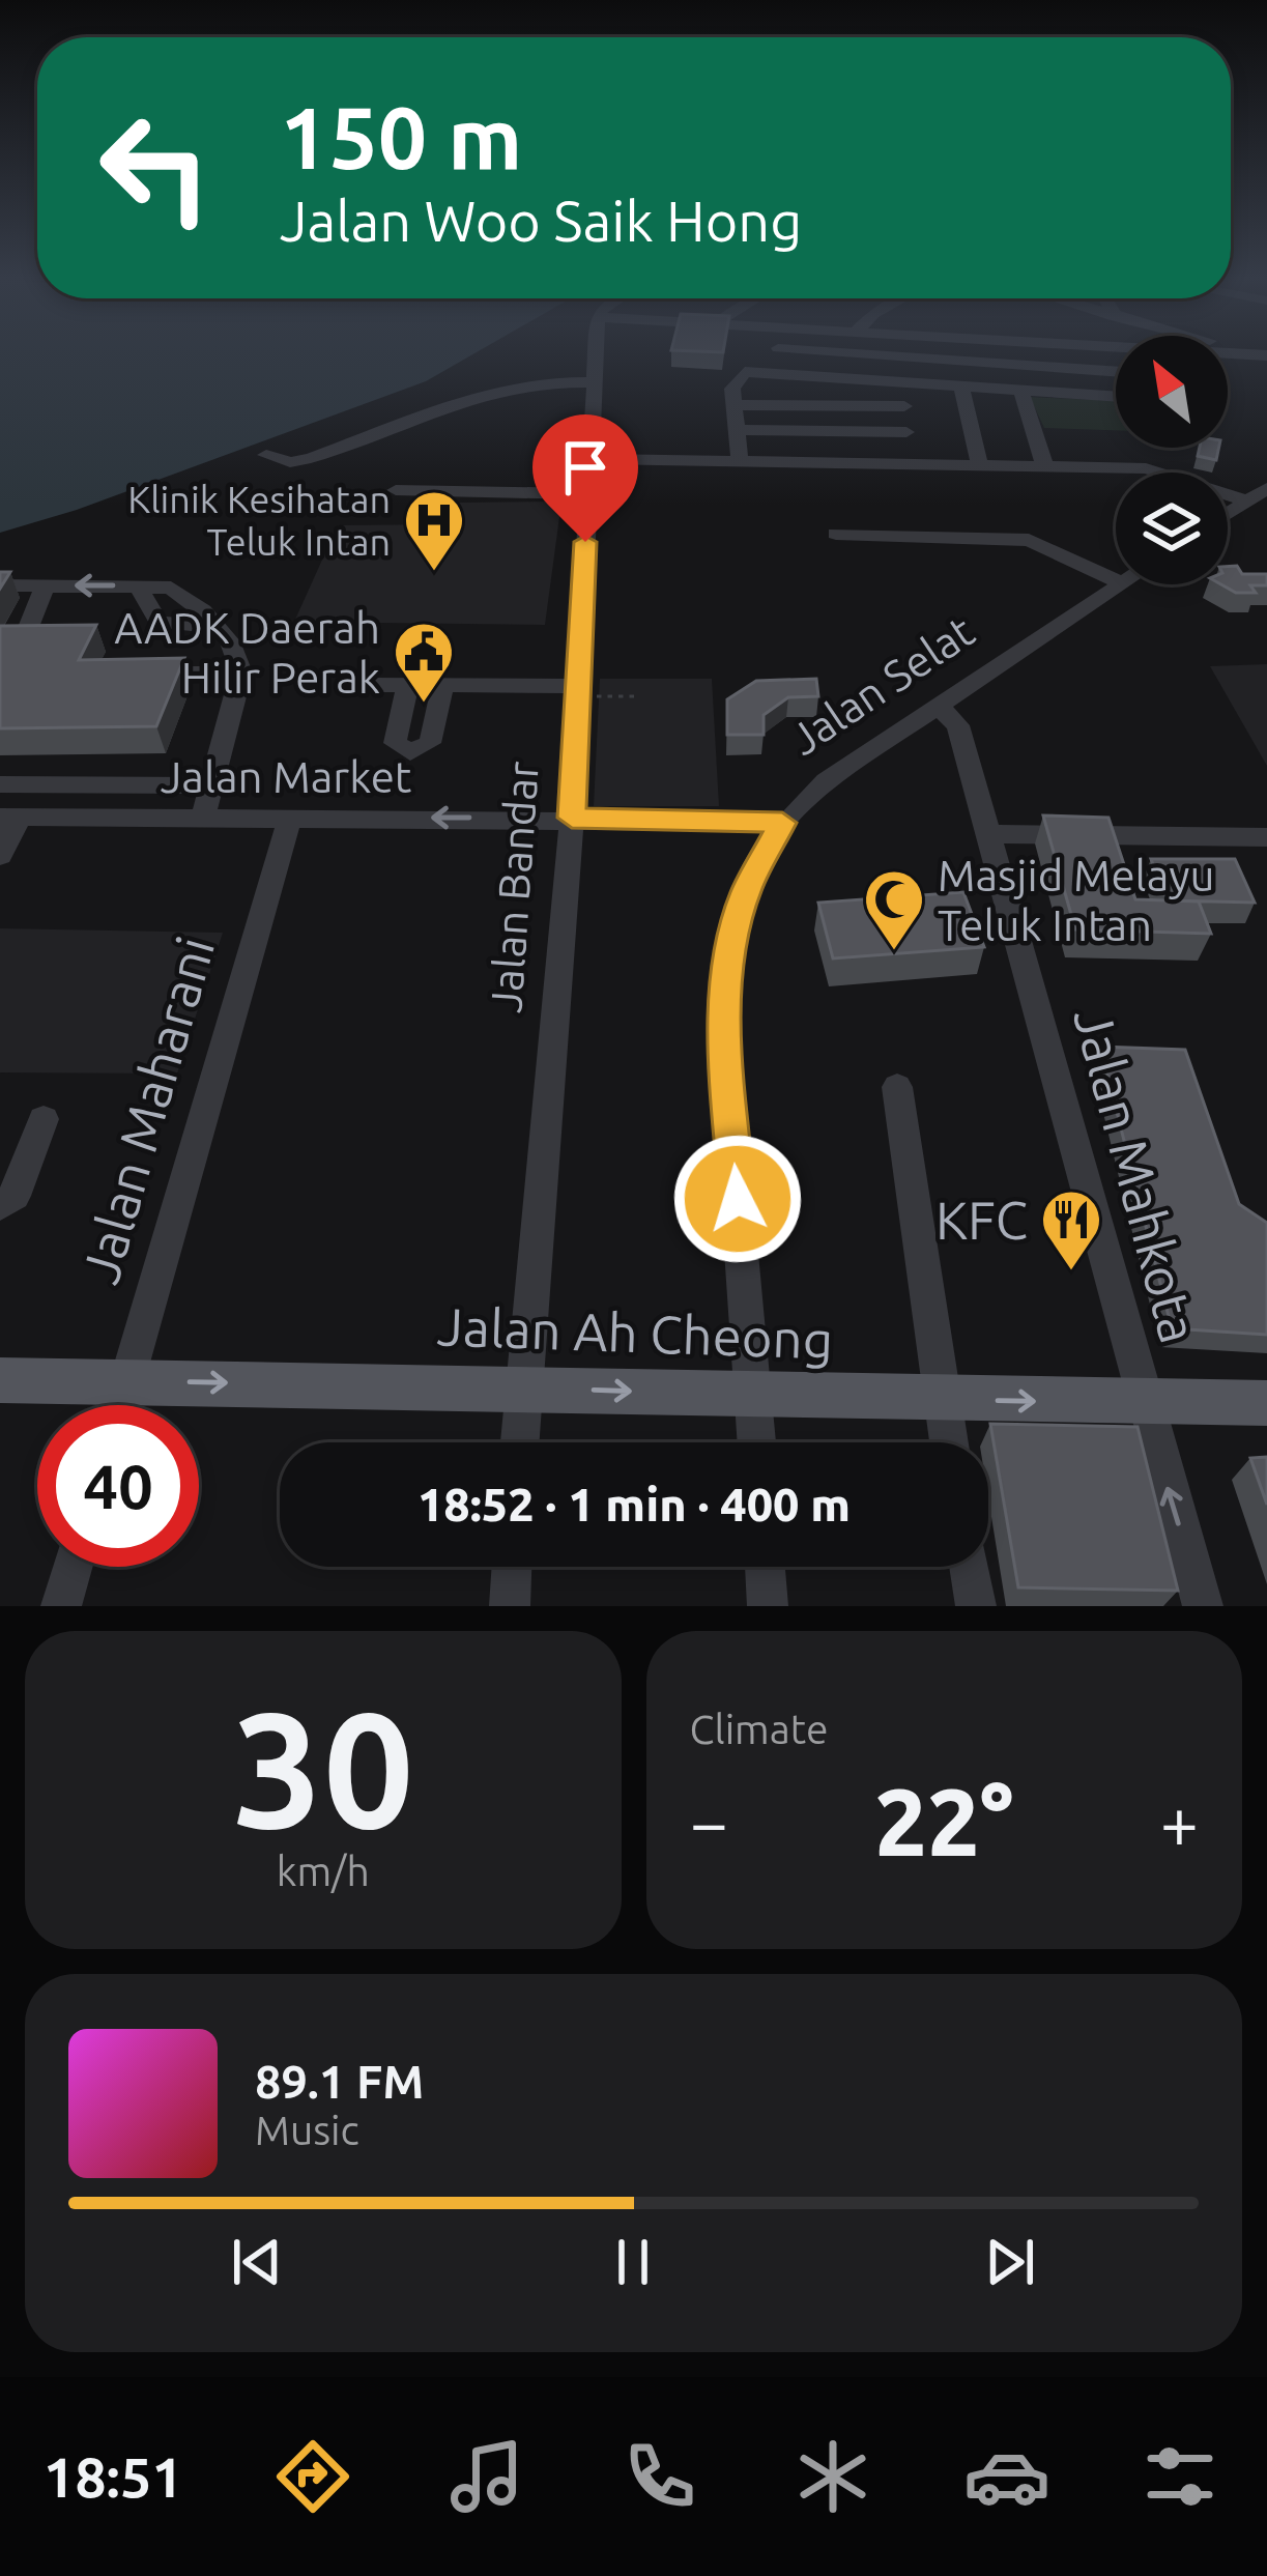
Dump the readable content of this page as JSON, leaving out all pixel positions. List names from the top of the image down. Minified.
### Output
{"streets":{"main road":["Jalan Ah Cheong"],"street":["Jalan Selat","Jalan Market","Jalan Bandar","Jalan Maharani","Jalan Mahkota"]},"crossings":[["Jalan Selat","Jalan Market"],["Jalan Selat","Jalan Mahkota"],["Jalan Selat","Jalan Ah Cheong"],["Jalan Market","Jalan Bandar"],["Jalan Market","Jalan Maharani"],["Jalan Bandar","Jalan Ah Cheong"],["Jalan Maharani","Jalan Ah Cheong"],["Jalan Mahkota","Jalan Ah Cheong"]],"one_way":["Jalan Ah Cheong"],"places":{"hospital":["Klinik Kesihatan Teluk Intan"],"public building":["AADK Daerah Hilir Perak"],"mosque":["Masjid Melayu Teluk Intan"],"restaurant":["KFC"]},"north":"top left","page":{"turn":["150 m","Jalan Woo Saik Hong"],"limit":"40","trip":"18:52 · 1 min · 400 m","tile":[["30","km/h"],"Climate"],"heat":["−","22°","+"],"song":["89.1 FM","Music"],"tabs":"18:51"}}
